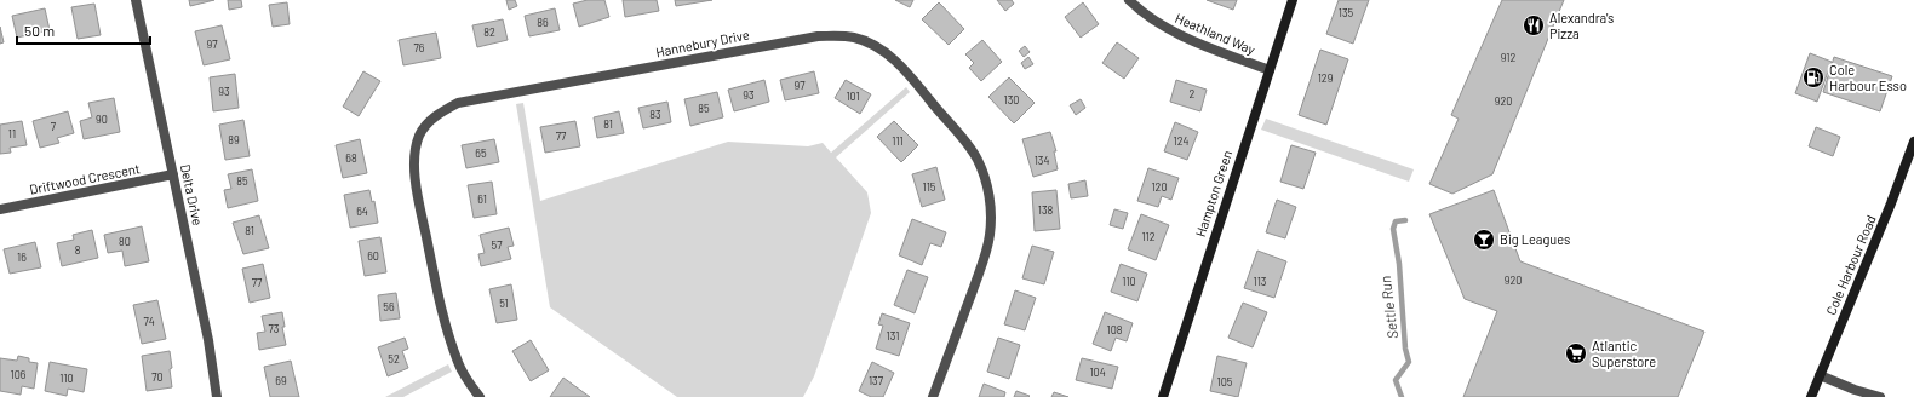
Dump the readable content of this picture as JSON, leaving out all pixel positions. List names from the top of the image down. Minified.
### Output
{"streets":{"street":["Heathland Way","Hannebury Drive","Driftwood Crescent","Hampton Green","Delta Drive","Cole Harbour Road"]},"crossings":[["Heathland Way","Hampton Green"],["Driftwood Crescent","Delta Drive"]],"water":["Settle Run"],"places":{"restaurant":["Alexandra's Pizza"],"fuel station":["Cole Harbour Esso"],"bar":["Big Leagues"],"supermarket":["Atlantic Superstore"]},"house_numbers":["135","86","82","97","76","912","129","97","93","2","93","101","130","920","85","83","90","81","7","11","77","89","111","124","65","68","134","85","115","120","61","138","64","81","112","80","57","8","60","16","920","110","113","77","51","56","74","73","108","131","52","104","106","70","110","69","137","105"],"scale_bar":"50 m"}
